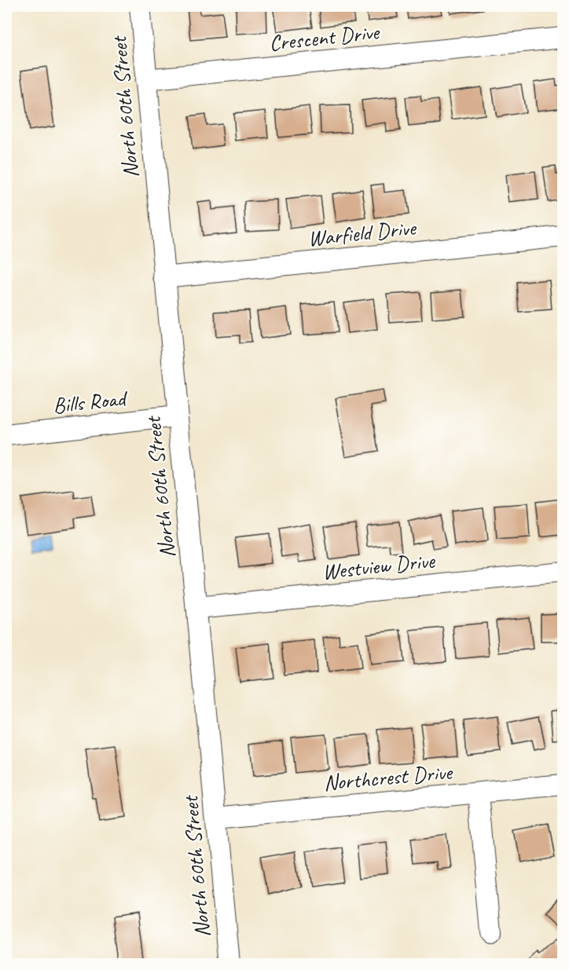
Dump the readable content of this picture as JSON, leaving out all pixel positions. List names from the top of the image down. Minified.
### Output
{"streets":{"street":["Crescent Drive","North 60th Street","Warfield Drive","Bills Road","Westview Drive","Northcrest Drive"]},"crossings":[["Crescent Drive","North 60th Street"],["North 60th Street","Warfield Drive"],["North 60th Street","Bills Road"],["North 60th Street","Westview Drive"],["North 60th Street","Northcrest Drive"]]}
